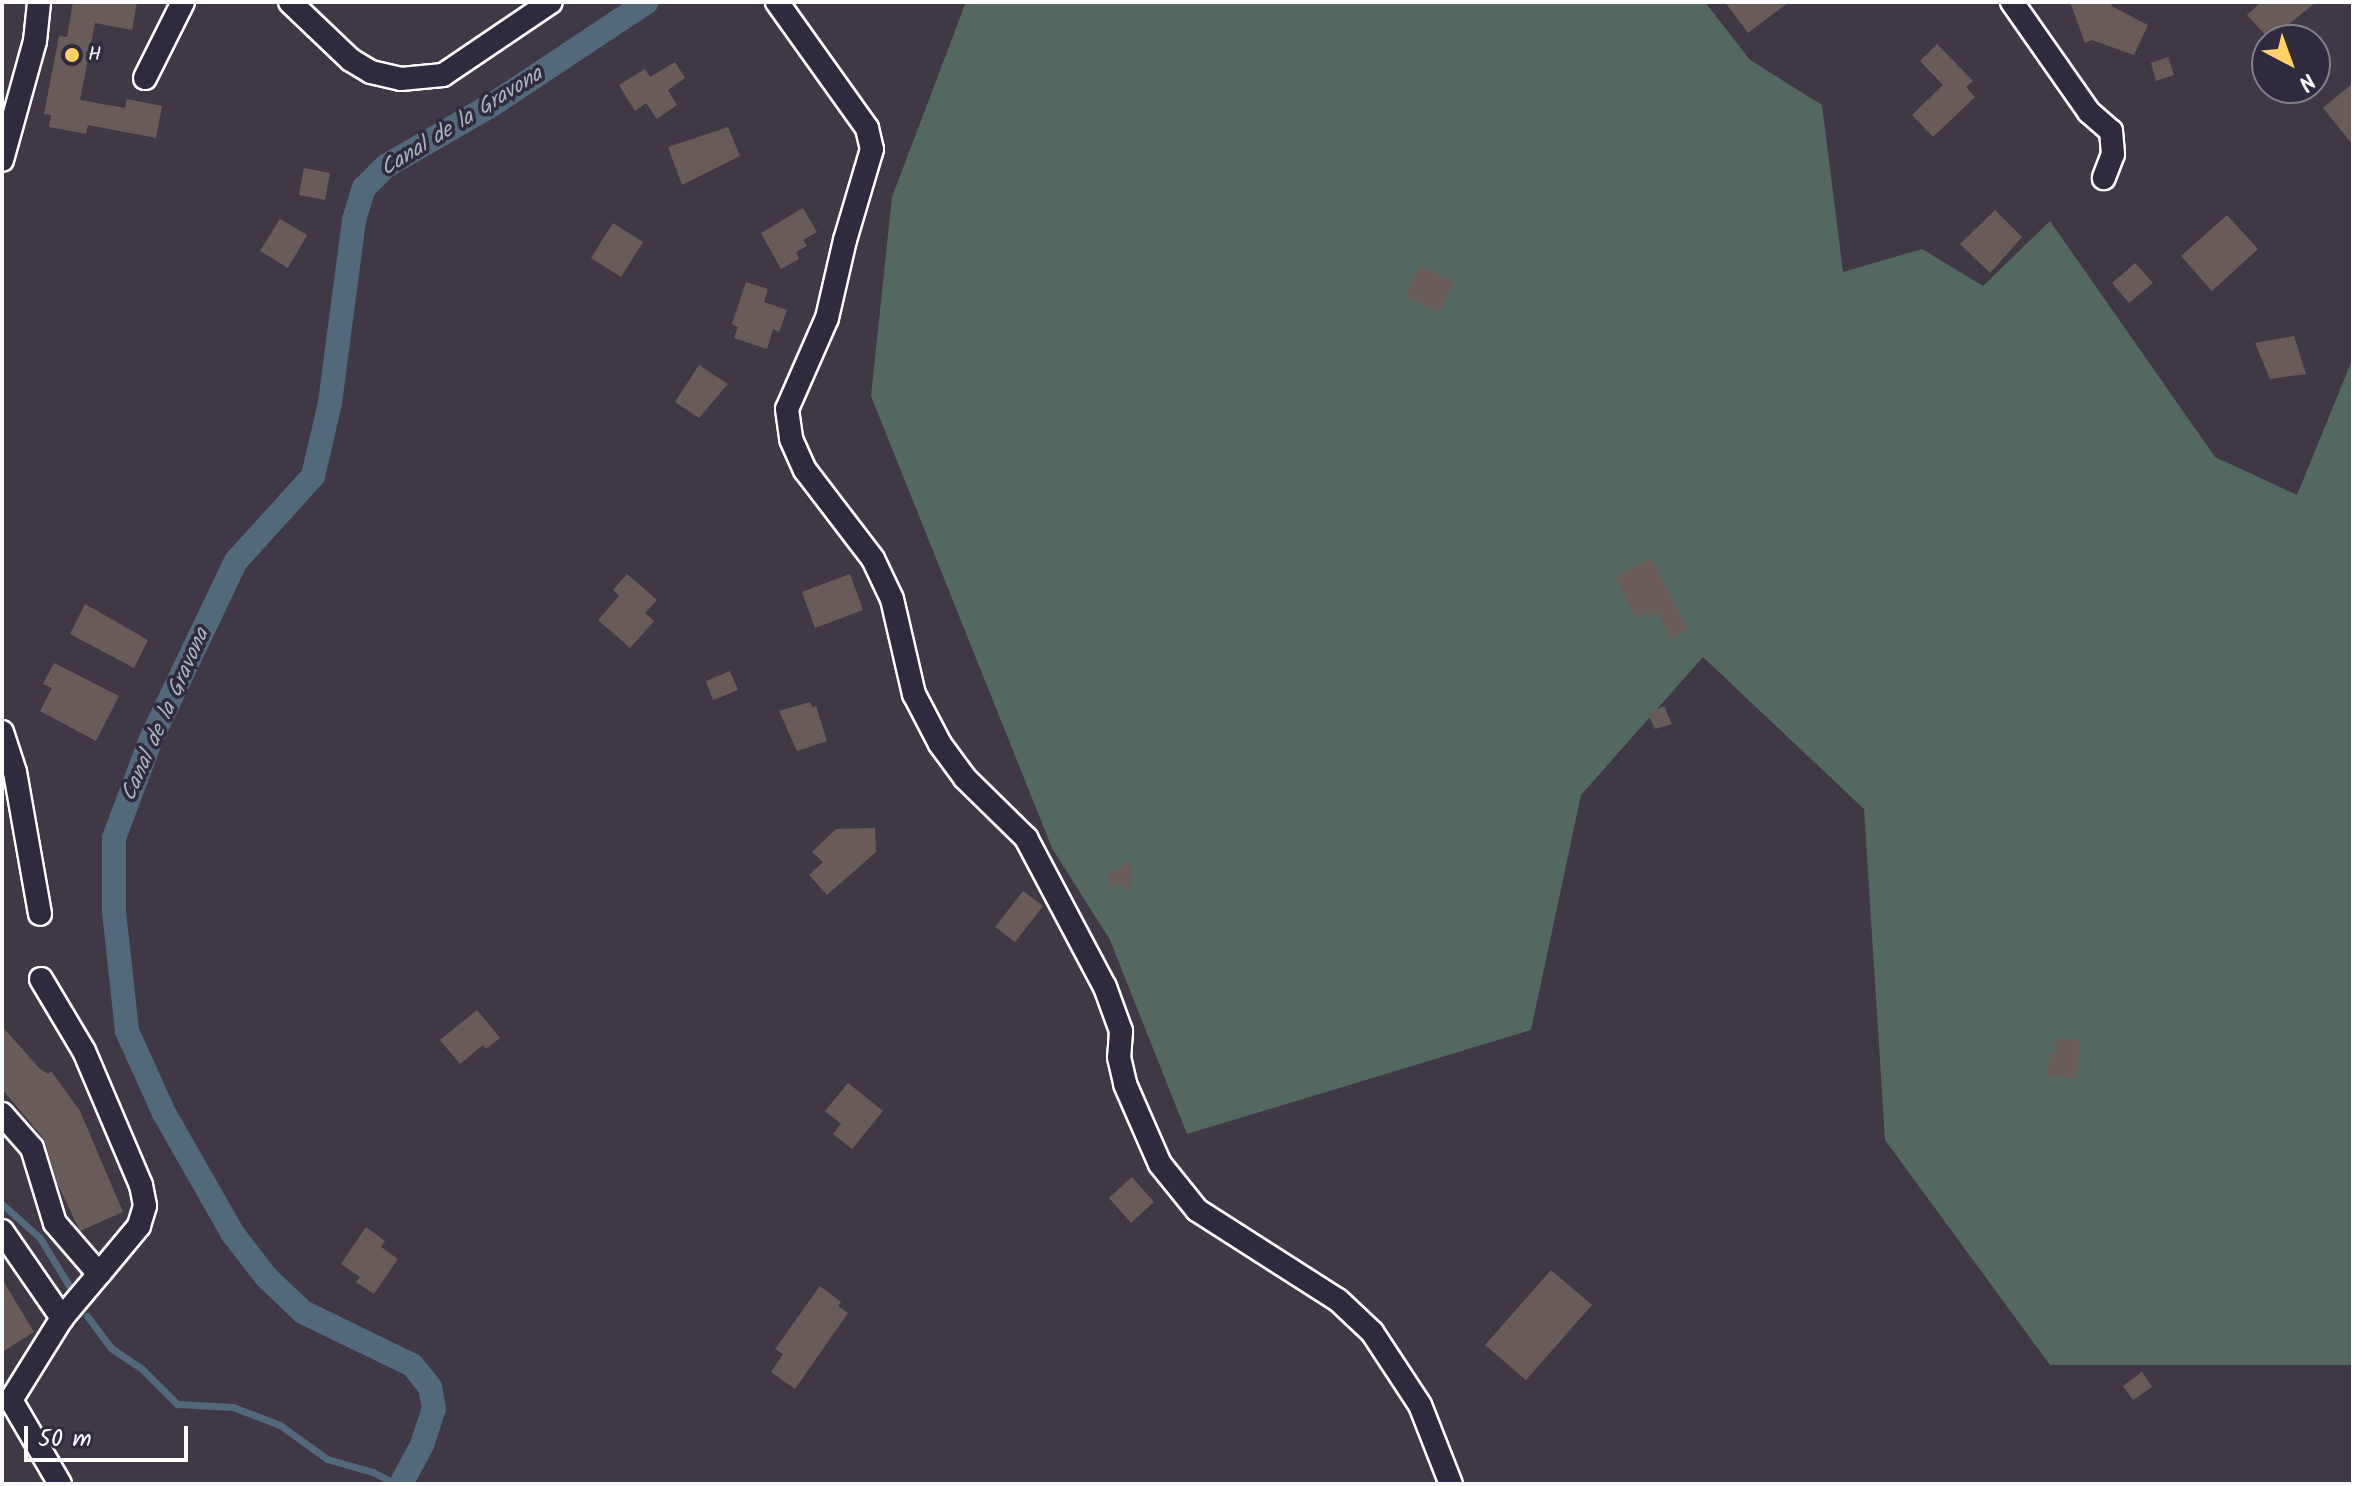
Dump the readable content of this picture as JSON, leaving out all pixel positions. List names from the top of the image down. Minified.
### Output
{"water":["Canal de la Gravona"],"places":["H"],"scale_bar":"50 m","north":"bottom right"}
